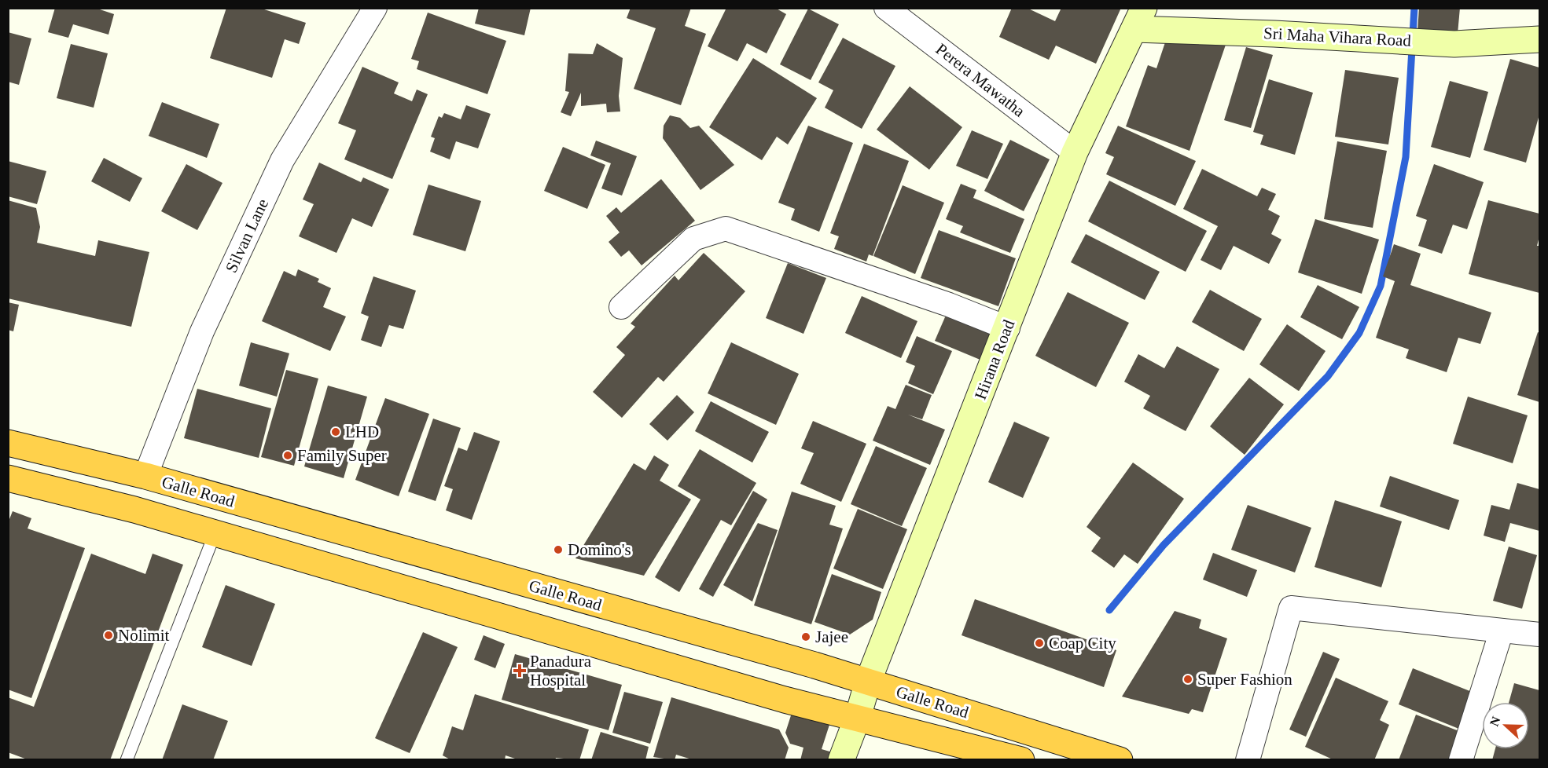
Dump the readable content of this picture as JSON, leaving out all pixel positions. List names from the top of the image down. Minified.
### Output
{"streets":{"highway":["Galle Road"],"street":["Sri Maha Vihara Road","Perera Mawatha","Silvan Lane","Hirana Road"]},"crossings":[["Sri Maha Vihara Road","Hirana Road"],["Perera Mawatha","Hirana Road"],["Silvan Lane","Galle Road"],["Hirana Road","Galle Road"]],"places":{"other":["LHD","Family Super","Domino's","Nolimit","Jajee","Coap City","Super Fashion"],"health":["Panadura Hospital"]},"north":"left"}
